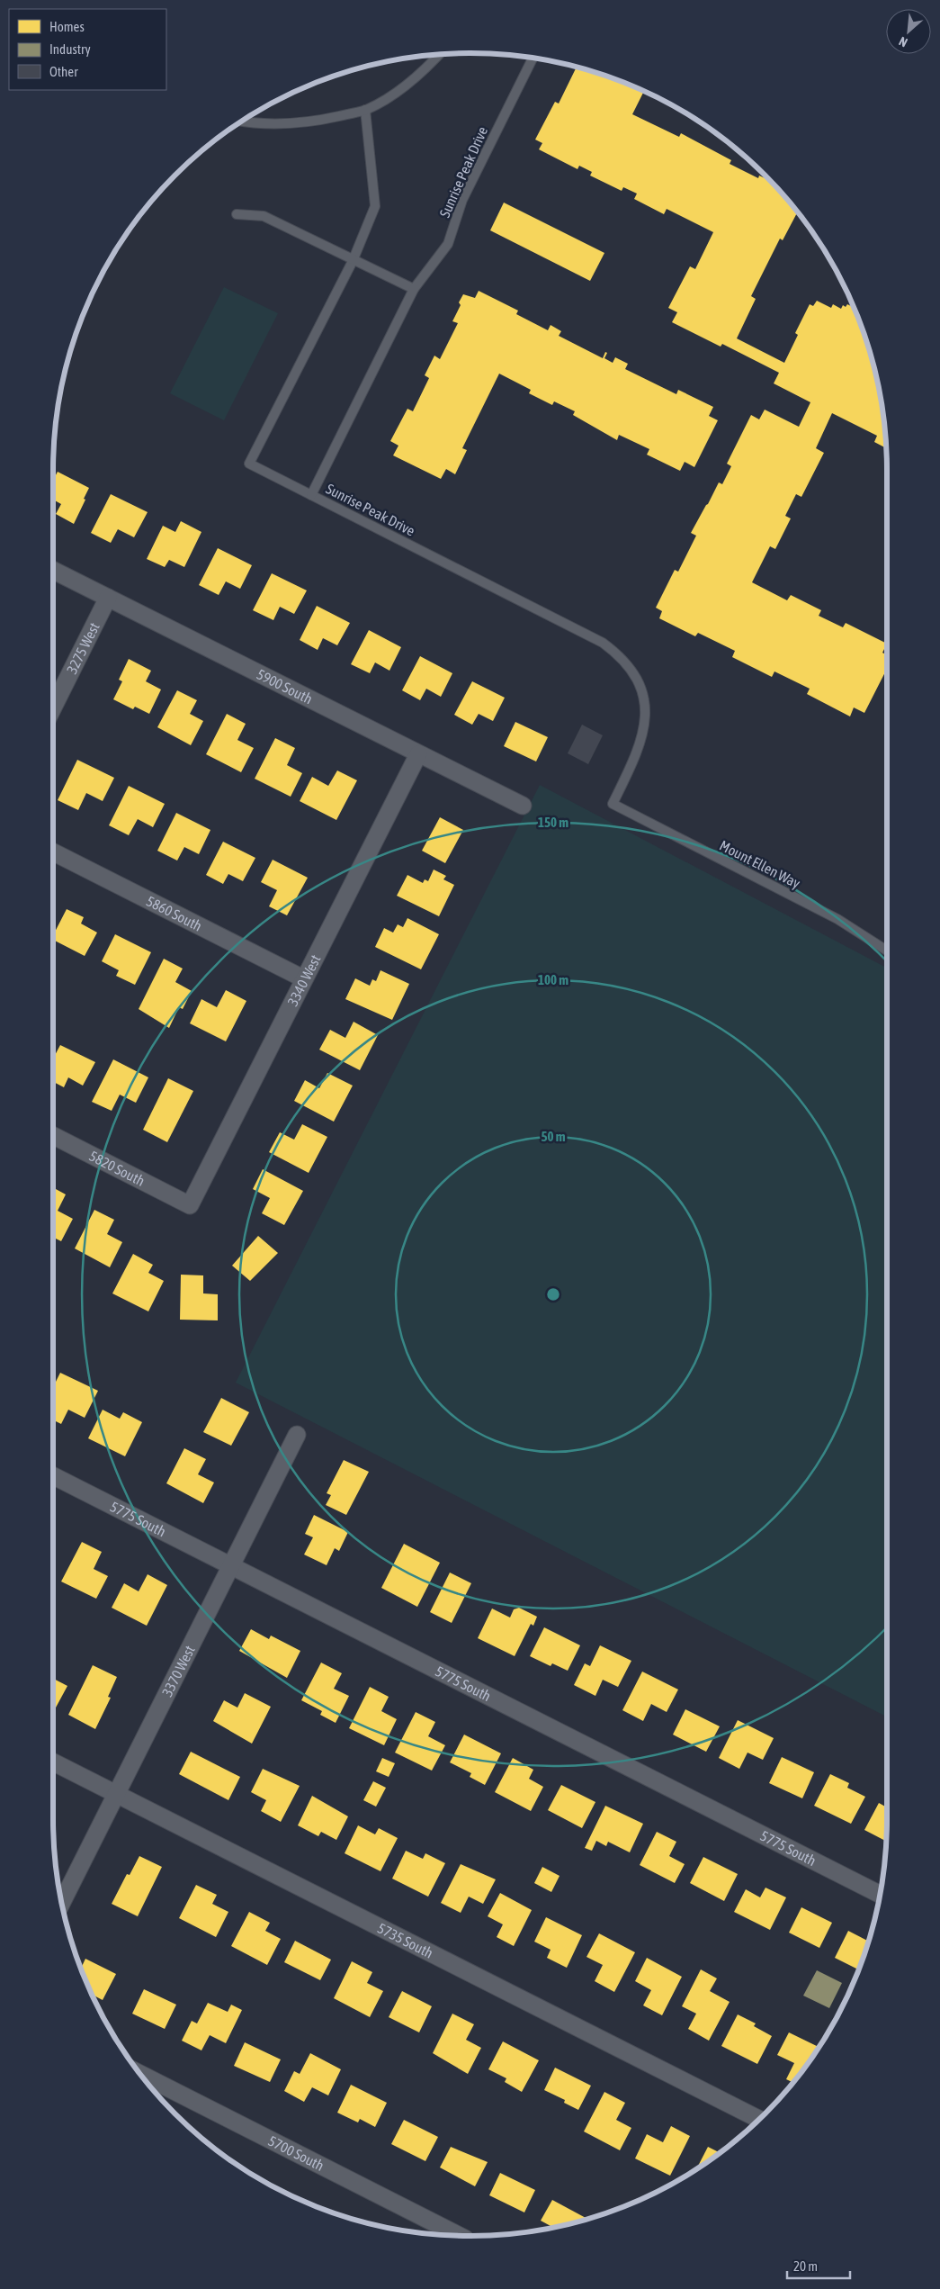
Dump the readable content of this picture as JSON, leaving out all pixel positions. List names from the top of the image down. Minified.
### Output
{"streets":{"street":["3275 West","5900 South","5860 South","3340 West","5820 South","5775 South","3370 West","5735 South","5700 South"],"lane":["Sunrise Peak Drive","Mount Ellen Way"]},"crossings":[["Sunrise Peak Drive","Mount Ellen Way"],["3275 West","5900 South"],["5900 South","3340 West"],["5860 South","3340 West"],["3340 West","5820 South"],["5775 South","3370 West"],["3370 West","5735 South"]],"legend":["Homes","Industry","Other"],"scale_bar":"20 m","north":"bottom left","rings":["150 m","100 m","50 m"]}
